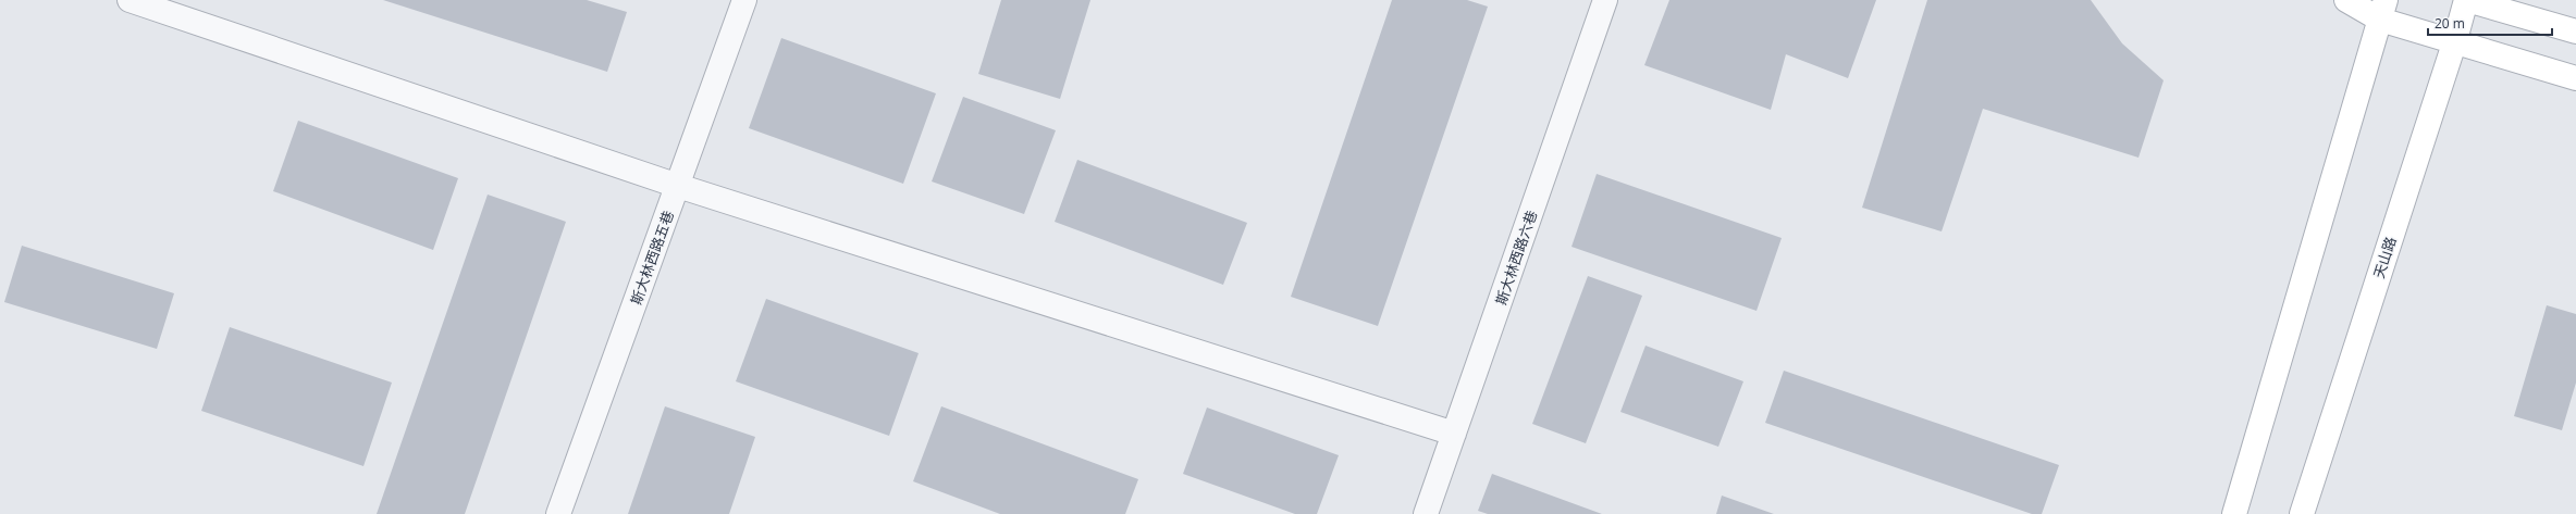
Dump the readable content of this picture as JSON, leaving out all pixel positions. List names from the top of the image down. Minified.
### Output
{"streets":{"main road":["天山路"],"street":["斯大林西路五巷","斯大林西路六巷"]},"scale_bar":"20 m"}
